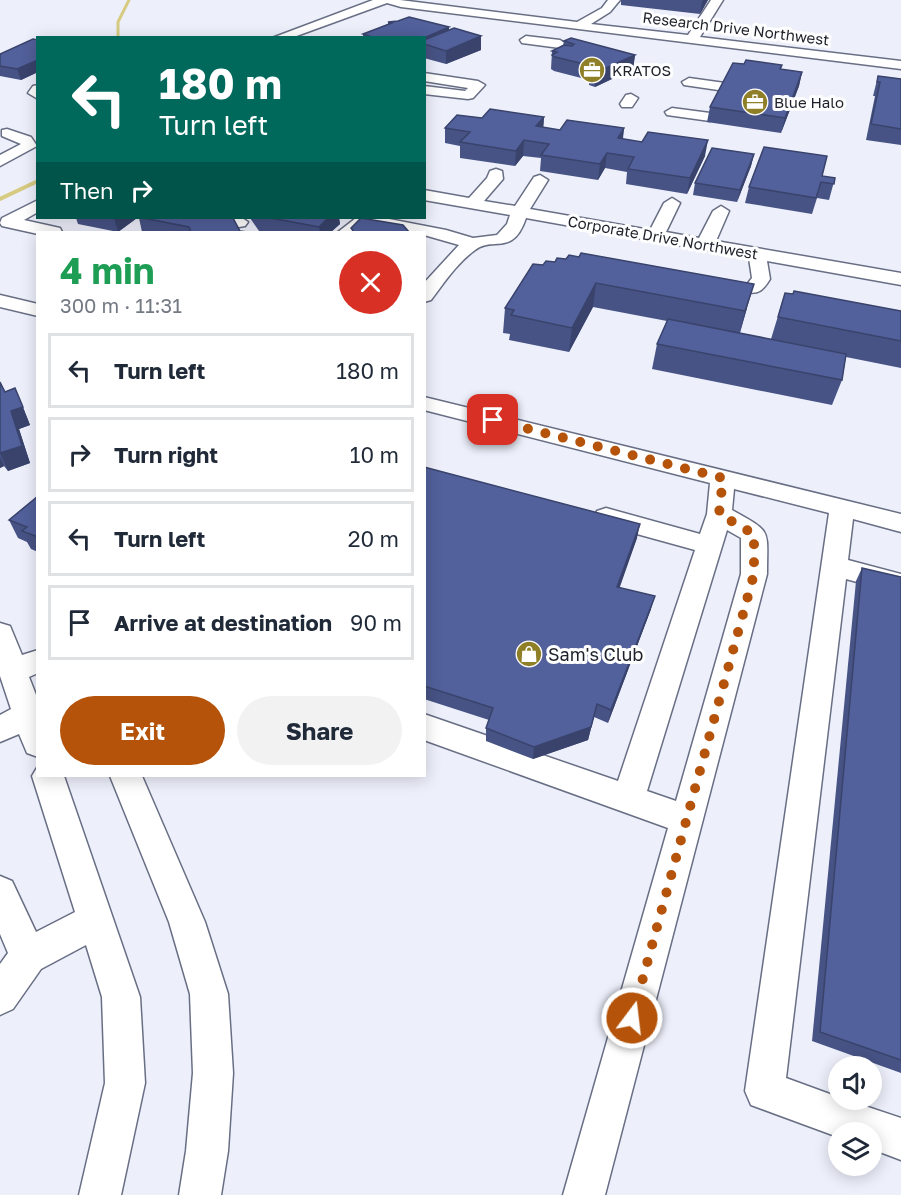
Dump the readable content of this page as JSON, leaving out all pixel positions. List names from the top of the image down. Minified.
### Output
{"streets":{"street":["Research Drive Northwest","Corporate Drive Northwest"]},"places":{"office":["KRATOS","Blue Halo"],"shop":["Sam's Club"]},"page":{"turn":["180 m","Turn left"],"then":"Then","heading":["4 min","300 m · 11:31"],"list":[{"name":"Turn left","value":"180 m"},{"name":"Turn right","value":"10 m"},{"name":"Turn left","value":"20 m"},{"name":"Arrive at destination","value":"90 m"}],"buttons":["Exit","Share"]}}
